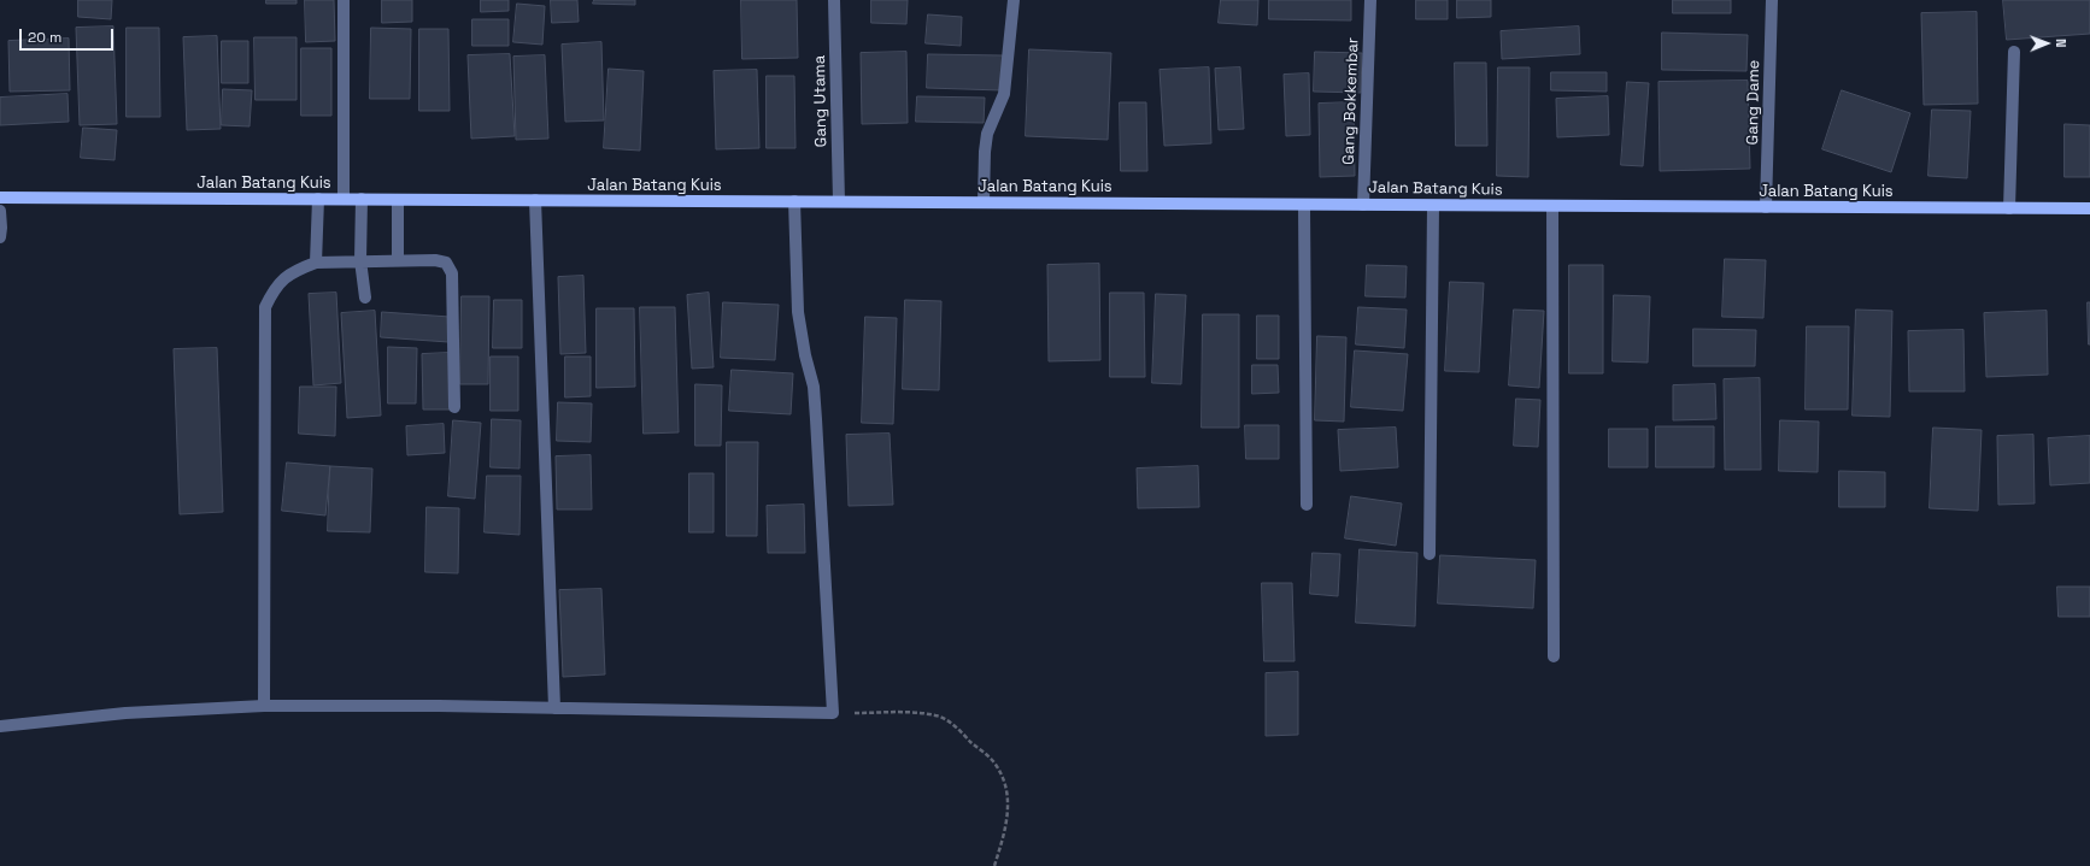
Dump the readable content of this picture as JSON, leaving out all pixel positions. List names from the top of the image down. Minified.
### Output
{"streets":{"main road":["Jalan Batang Kuis"],"street":["Gang Utama","Gang Bokkembar","Gang Dame"]},"crossings":[["Gang Utama","Jalan Batang Kuis"],["Gang Bokkembar","Jalan Batang Kuis"],["Gang Dame","Jalan Batang Kuis"]],"scale_bar":"20 m","north":"right"}
